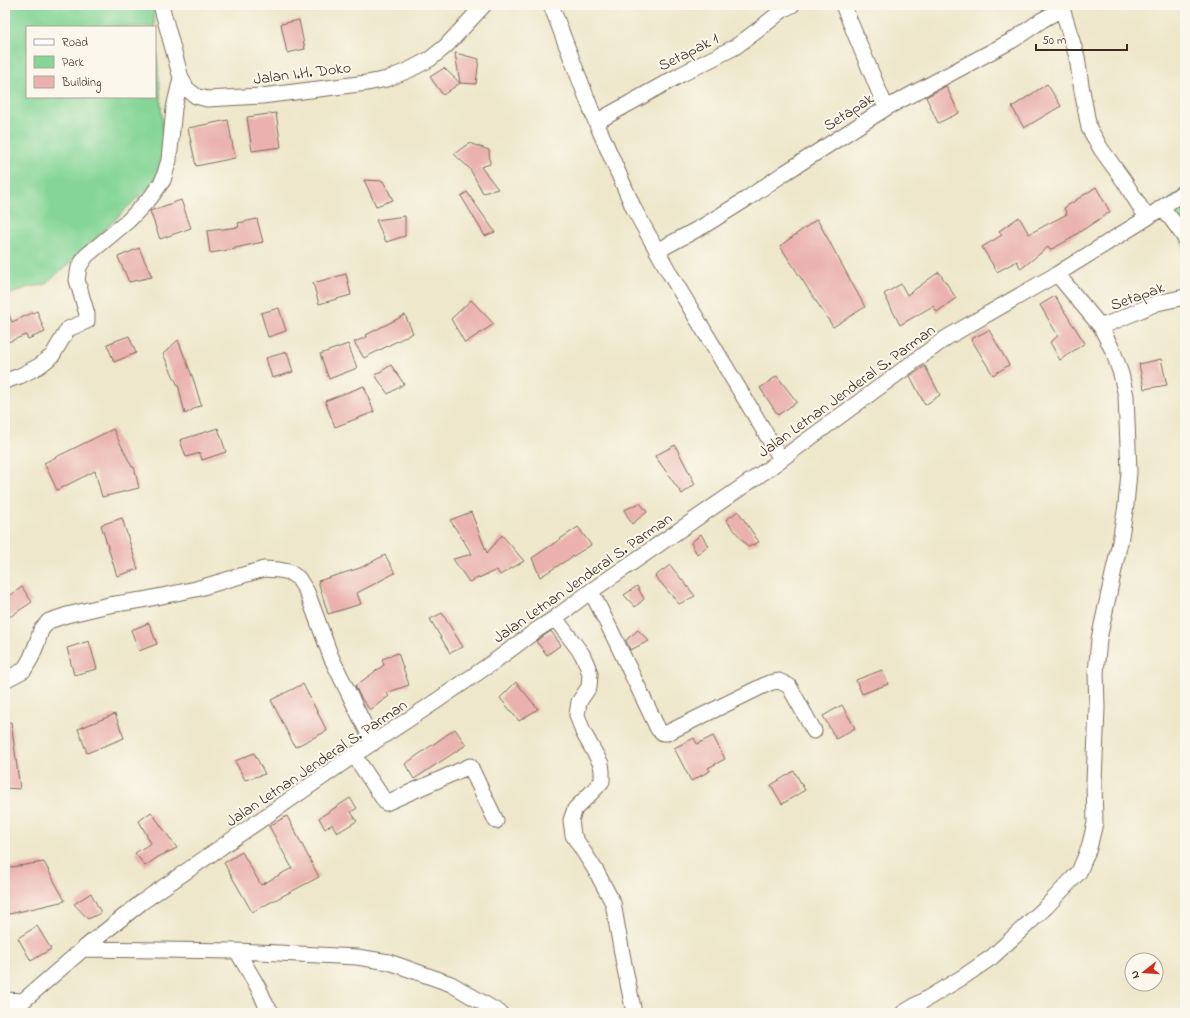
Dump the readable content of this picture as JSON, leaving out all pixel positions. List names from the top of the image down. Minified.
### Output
{"streets":{"street":["Setapak 1","Jalan I.H. Doko","Setapak","Jalan Letnan Jenderal S. Parman"]},"legend":["Road","Park","Building"],"scale_bar":"50 m","north":"left"}
